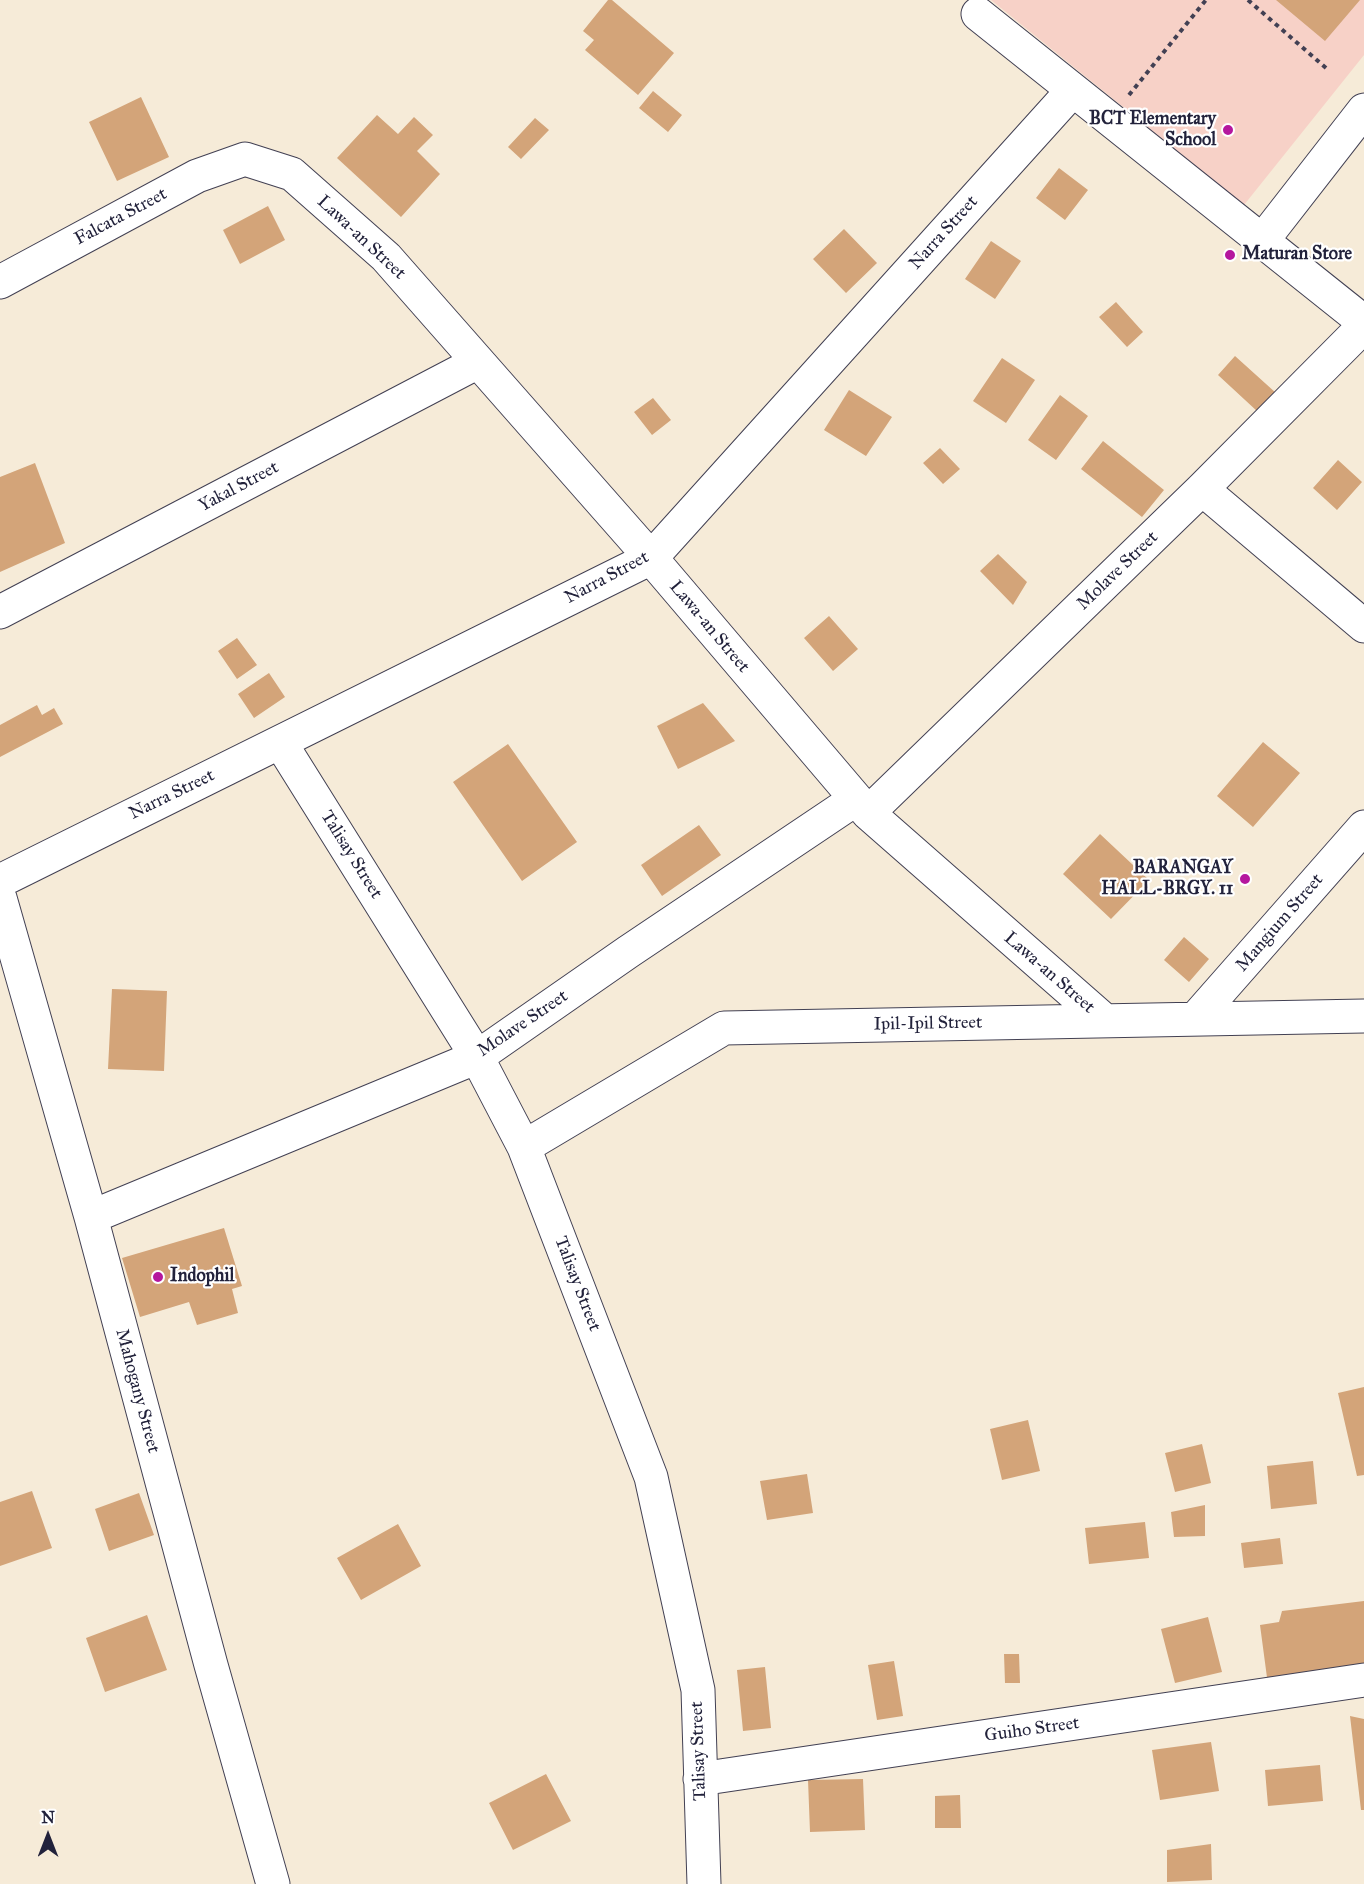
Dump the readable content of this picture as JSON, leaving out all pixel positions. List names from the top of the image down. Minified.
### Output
{"streets":{"street":["Falcata Street","Narra Street","Lawa-an Street","Yakal Street","Molave Street","Talisay Street","Mangium Street","Ipil-Ipil Street","Mahogany Street","Guiho Street"]},"crossings":[["Falcata Street","Lawa-an Street"],["Narra Street","Lawa-an Street"],["Narra Street","Talisay Street"],["Lawa-an Street","Yakal Street"],["Lawa-an Street","Molave Street"],["Lawa-an Street","Ipil-Ipil Street"],["Molave Street","Talisay Street"],["Molave Street","Mahogany Street"],["Talisay Street","Ipil-Ipil Street"],["Talisay Street","Guiho Street"],["Mangium Street","Ipil-Ipil Street"]],"places":["BCT Elementary School","Maturan Store","BARANGAY HALL-BRGY. 11","Indophil"],"north":"top"}
